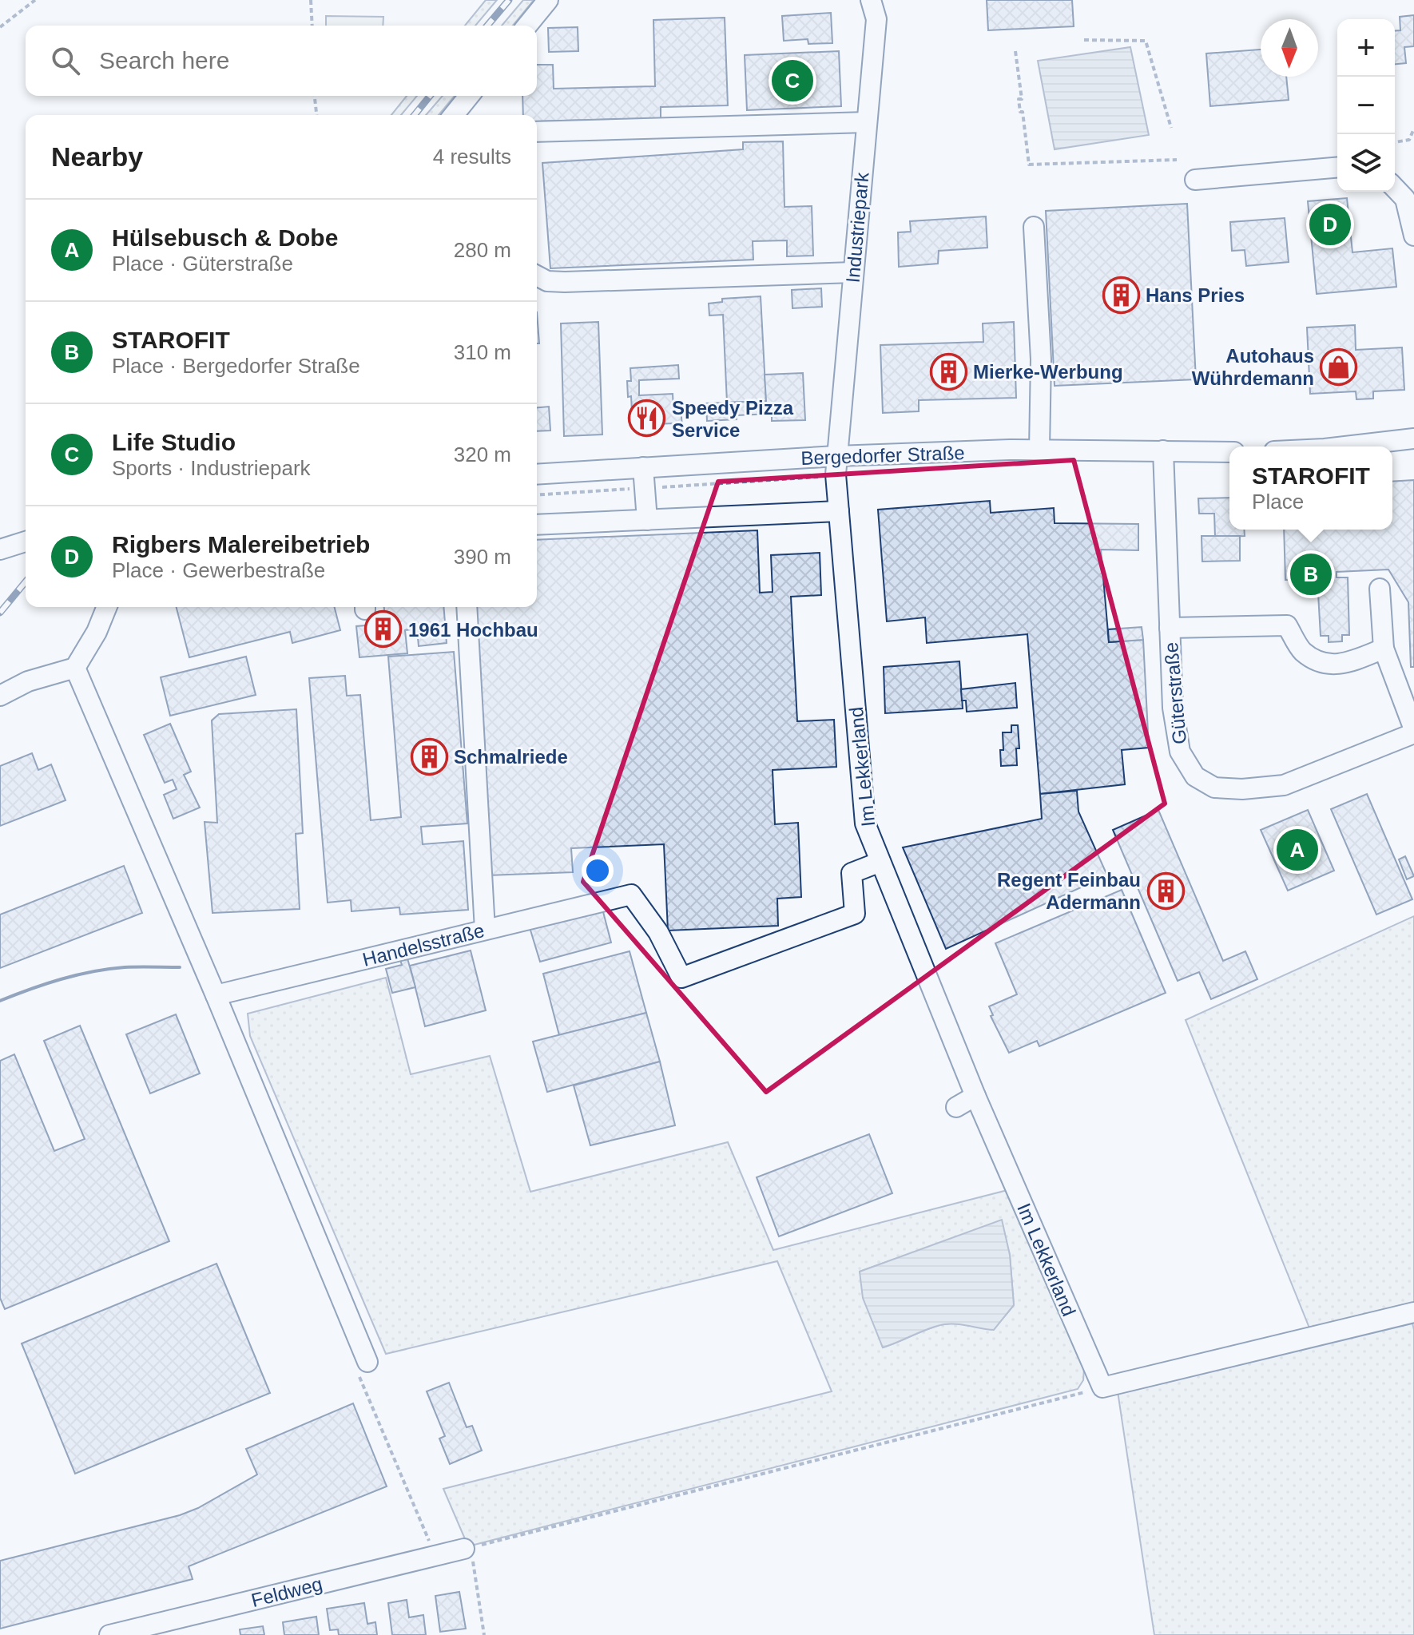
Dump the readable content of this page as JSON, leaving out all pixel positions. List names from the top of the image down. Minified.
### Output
{"streets":{"street":["Industriepark","Bergedorfer Straße","Güterstraße","Im Lekkerland","Handelsstraße","Feldweg"]},"crossings":[["Industriepark","Bergedorfer Straße"],["Industriepark","Im Lekkerland"],["Bergedorfer Straße","Güterstraße"],["Bergedorfer Straße","Im Lekkerland"],["Im Lekkerland","Handelsstraße"]],"places":{"building":["Hans Pries","Mierke-Werbung","1961 Hochbau","Schmalriede","Regent Feinbau Adermann"],"shop":["Autohaus Wührdemann"],"restaurant":["Speedy Pizza Service"]},"north":"bottom","page":{"map_buttons":["+","−"],"search":"Search here","pins":["C","D","B","A"],"heading":["Nearby","4 results"],"list":[{"mark":"A","name":"Hülsebusch & Dobe","note":"Place · Güterstraße","value":"280 m"},{"mark":"B","name":"STAROFIT","note":"Place · Bergedorfer Straße","value":"310 m"},{"mark":"C","name":"Life Studio","note":"Sports · Industriepark","value":"320 m"},{"mark":"D","name":"Rigbers Malereibetrieb","note":"Place · Gewerbestraße","value":"390 m"}],"popup":["STAROFIT","Place"]}}
